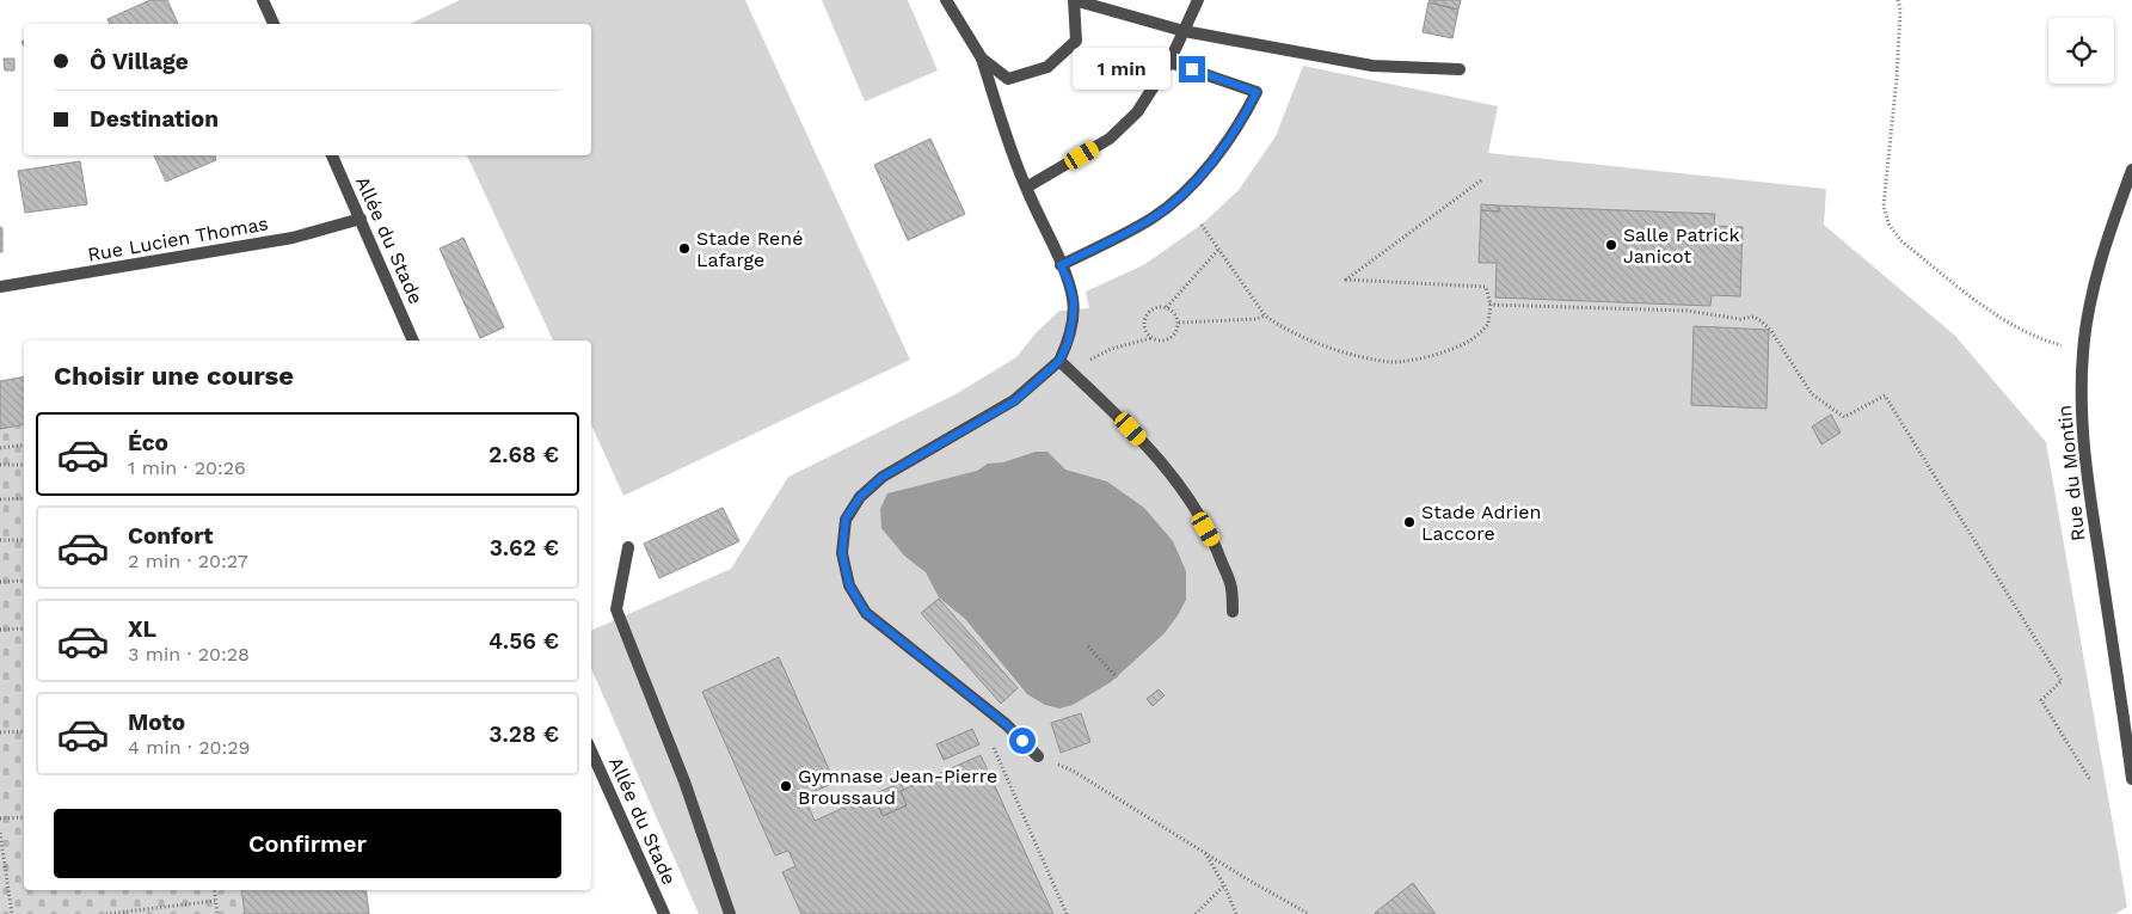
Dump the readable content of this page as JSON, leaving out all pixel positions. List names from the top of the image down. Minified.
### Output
{"streets":{"street":["Rue Lucien Thomas","Allée du Stade","Rue du Montin"]},"crossings":[["Rue Lucien Thomas","Allée du Stade"]],"places":["Salle Patrick Janicot","Stade René Lafarge","Stade Adrien Laccore","Gymnase Jean-Pierre Broussaud"],"page":{"banner":["Ô Village","Destination"],"bubble":"1 min","heading":"Choisir une course","list":[{"name":"Éco","note":"1 min · 20:26","value":"2.68 €"},{"name":"Confort","note":"2 min · 20:27","value":"3.62 €"},{"name":"XL","note":"3 min · 20:28","value":"4.56 €"},{"name":"Moto","note":"4 min · 20:29","value":"3.28 €"}],"buttons":"Confirmer"}}
